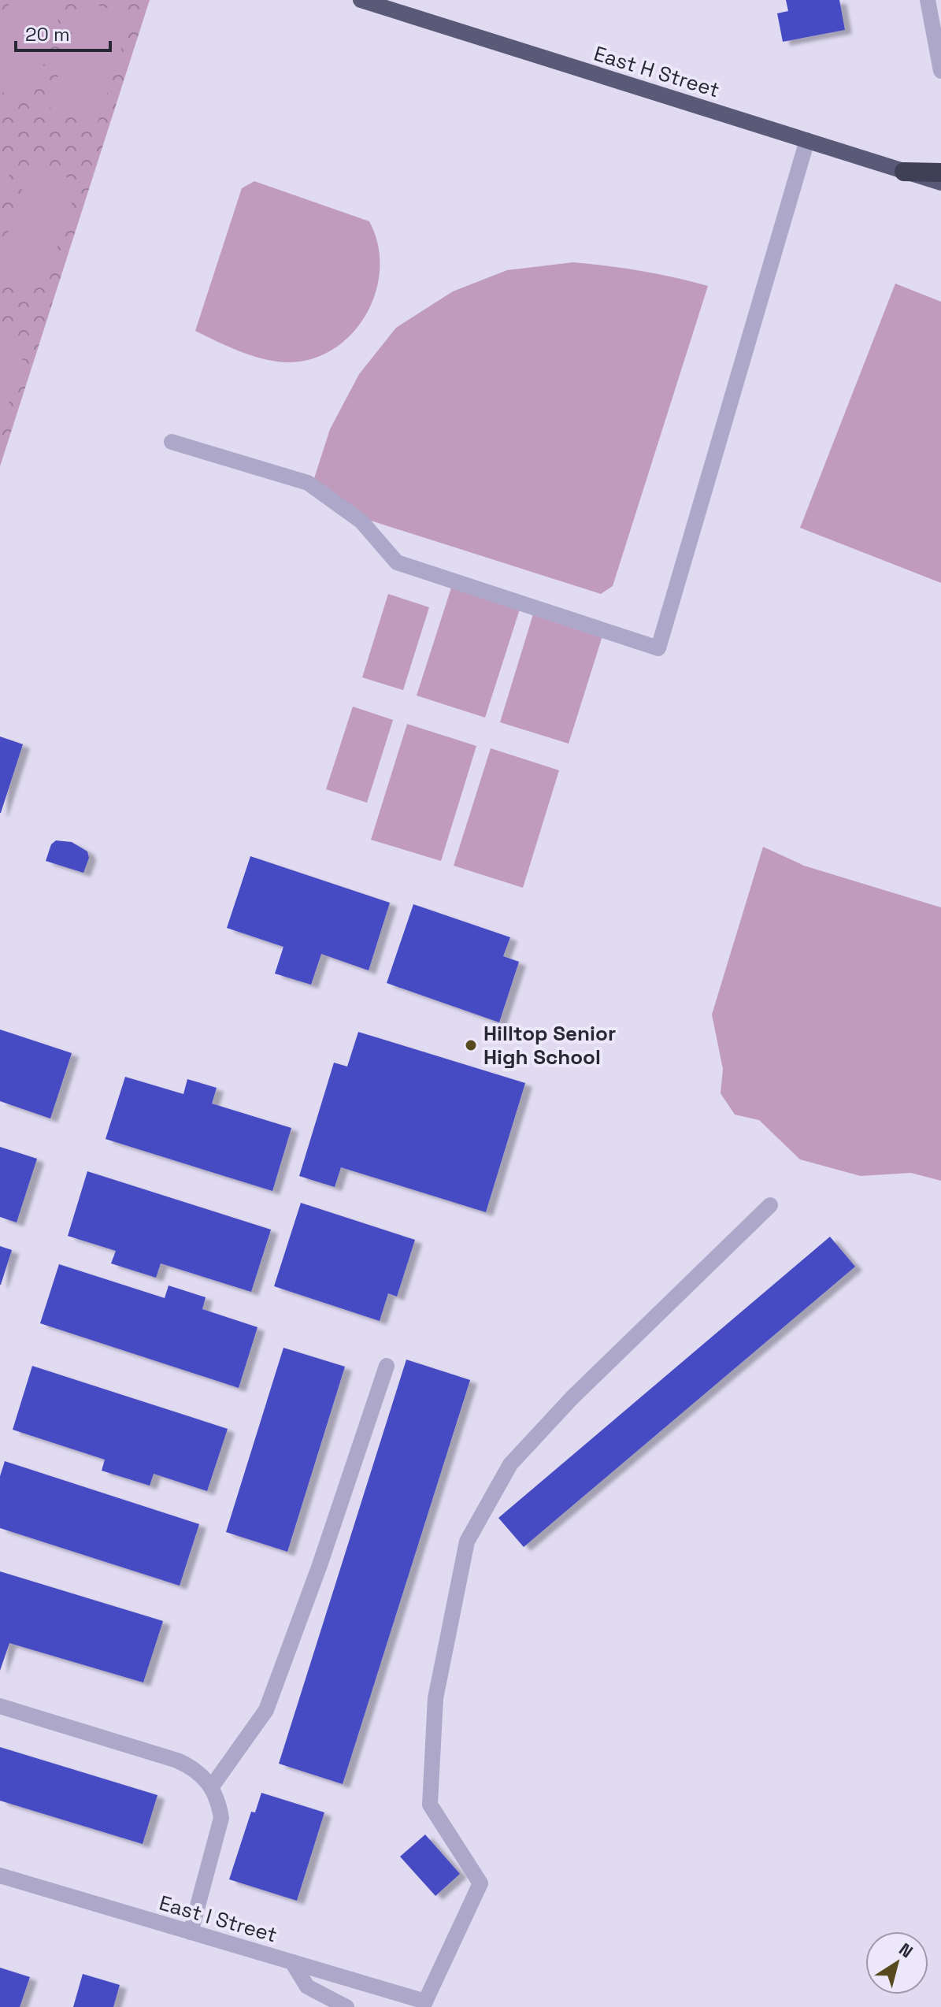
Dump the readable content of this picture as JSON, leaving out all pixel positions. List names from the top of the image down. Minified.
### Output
{"streets":{"main road":["East H Street"],"street":["East I Street"]},"places":["Hilltop Senior High School"],"scale_bar":"20 m","north":"top right"}
